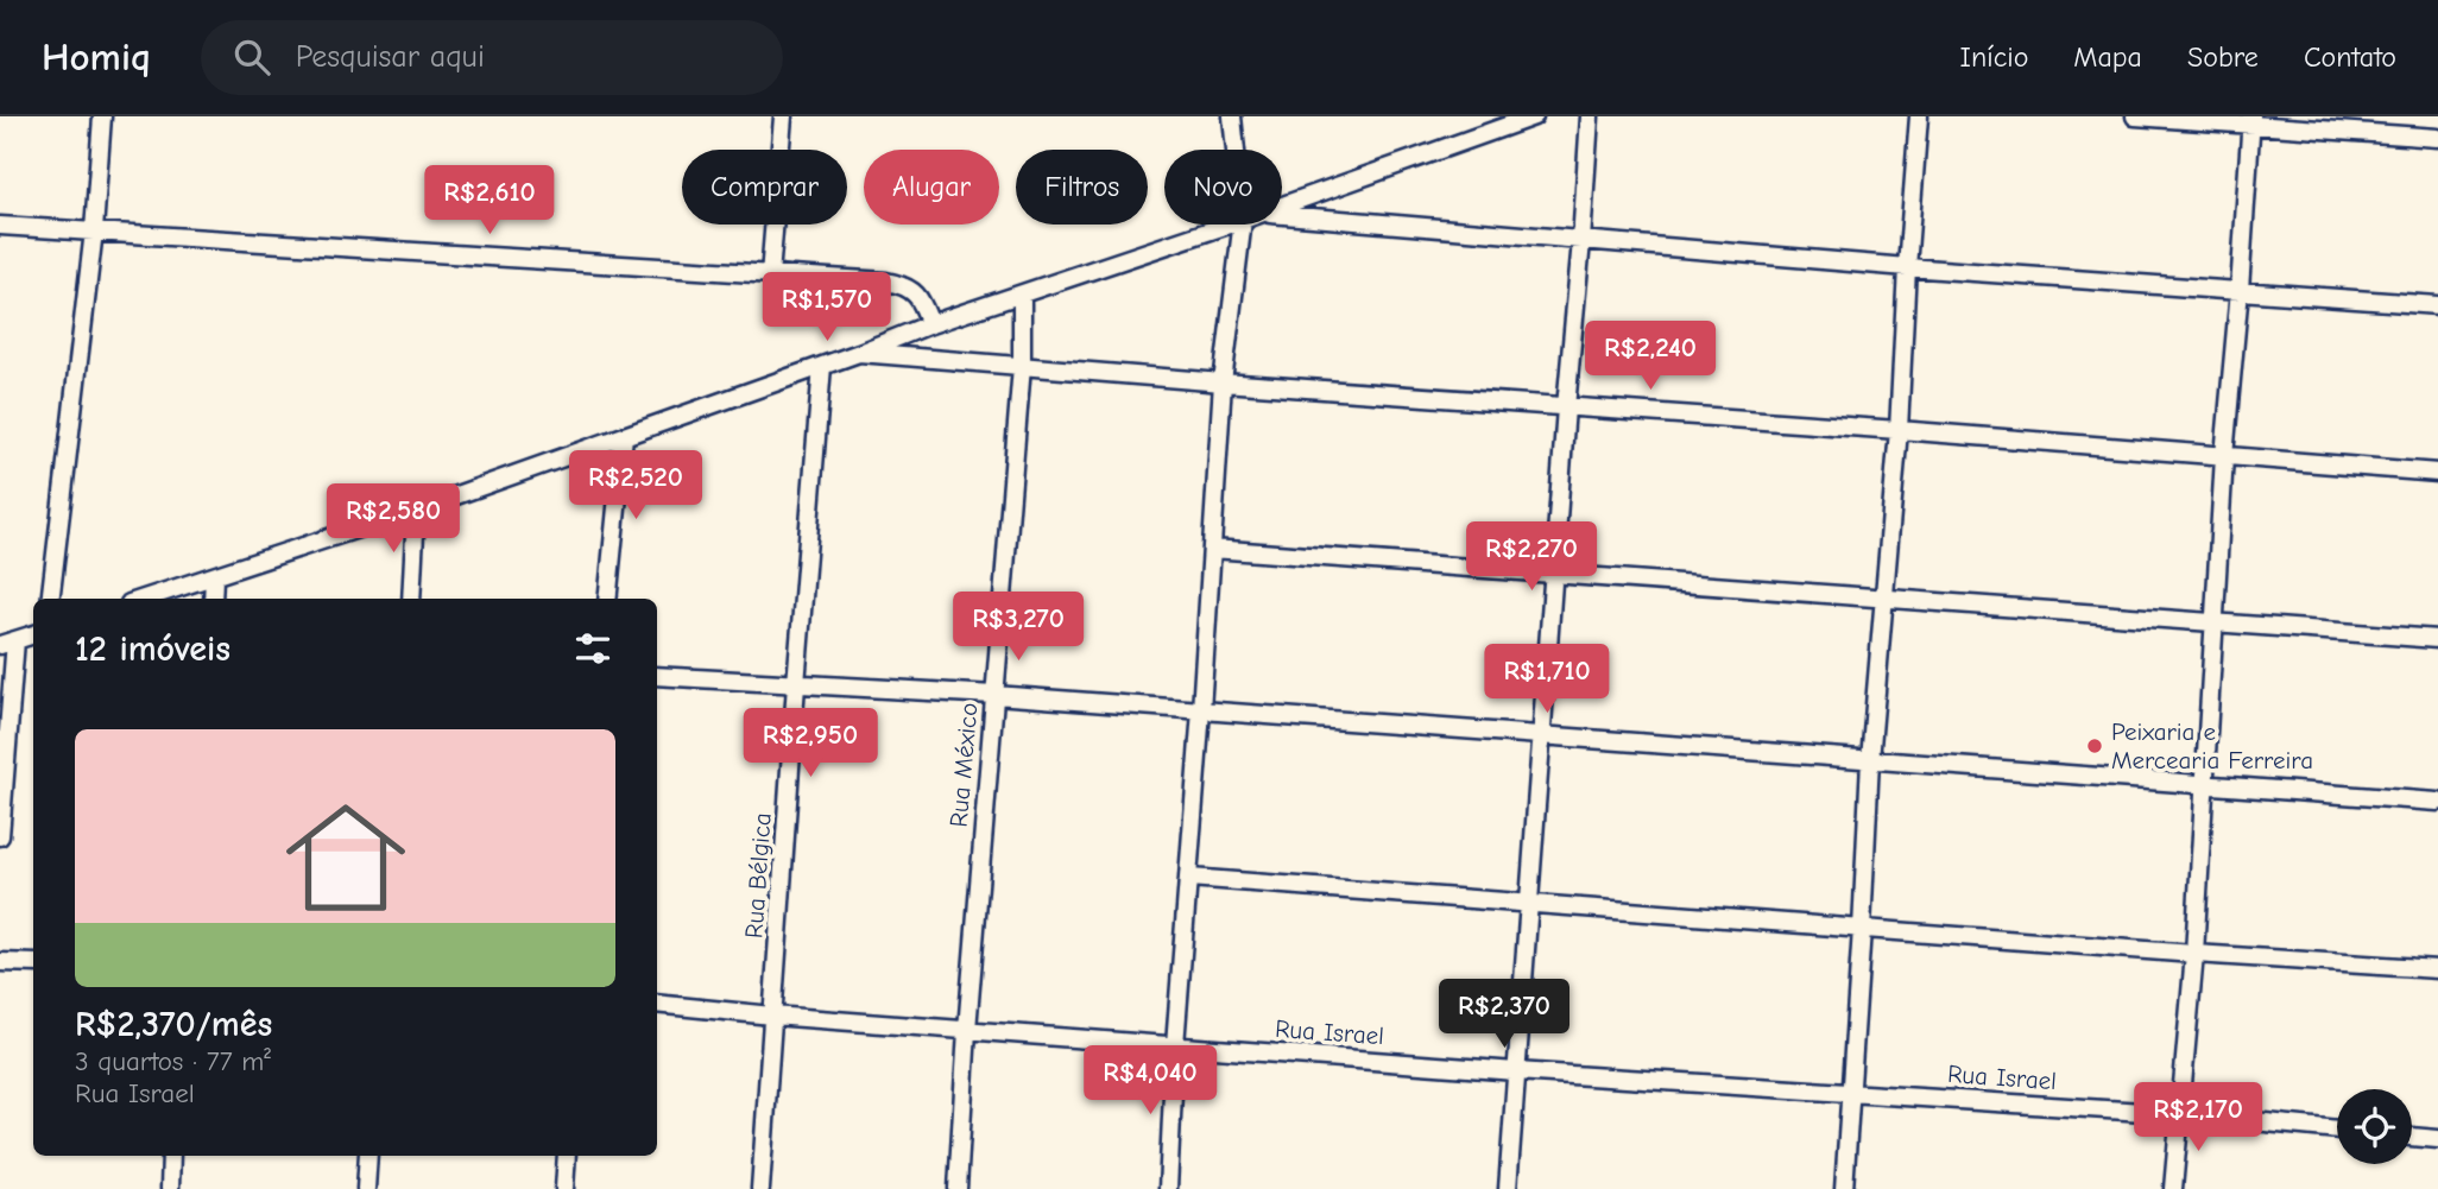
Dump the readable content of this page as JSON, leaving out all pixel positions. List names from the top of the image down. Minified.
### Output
{"streets":{"street":["Rua México","Rua Bélgica","Rua Israel"]},"crossings":[["Rua México","Rua Israel"],["Rua Bélgica","Rua Israel"]],"places":["Peixaria e Mercearia Ferreira"],"page":{"header":"Homiq","search":"Pesquisar aqui","nav":["Início","Mapa","Sobre","Contato"],"chip":["Comprar","Alugar","Filtros","Novo"],"price":["R$2,610","R$1,570","R$2,240","R$2,520","R$2,580","R$2,270","R$3,270","R$1,710","R$2,950","R$2,370","R$4,040","R$2,170"],"heading":"12 imóveis","list":[{"name":"R$2,370/mês","note":"3 quartos · 77 m² · Rua Israel"}]}}
